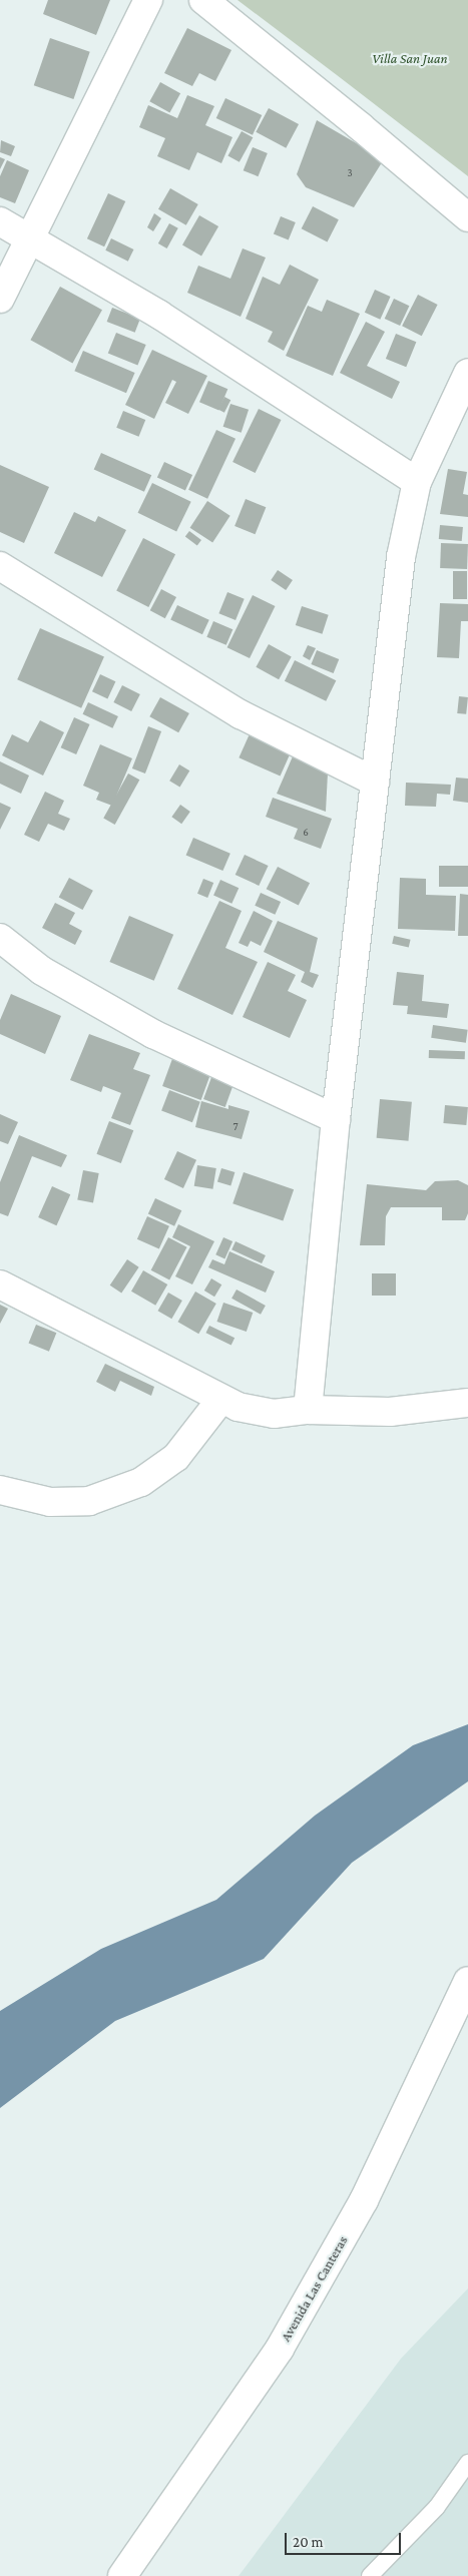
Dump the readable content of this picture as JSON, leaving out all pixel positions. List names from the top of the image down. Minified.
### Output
{"streets":{"street":["Avenida Las Canteras"]},"parks":["Villa San Juan"],"house_numbers":["3","6","7"],"scale_bar":"20 m"}
